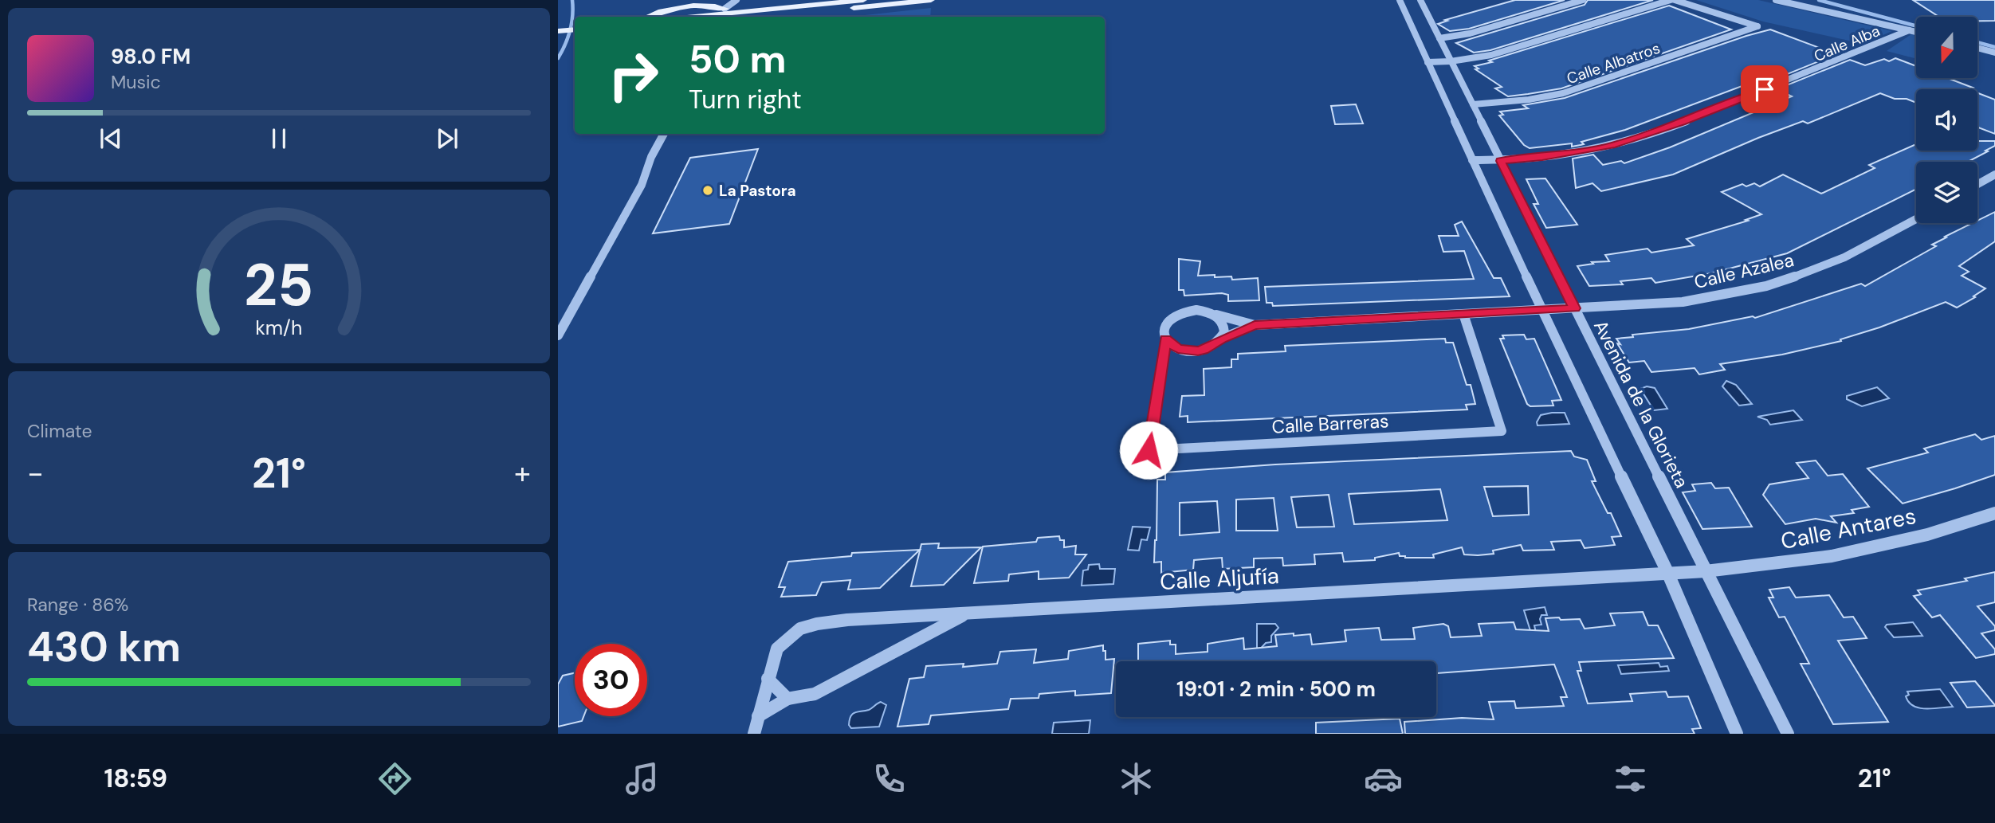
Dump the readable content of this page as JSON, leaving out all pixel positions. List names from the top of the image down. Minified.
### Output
{"streets":{"street":["Calle Alba","Calle Albatros","Calle Azalea","Avenida de la Glorieta","Calle Barreras","Calle Antares","Calle Aljufía"]},"crossings":[["Calle Alba","Avenida de la Glorieta"],["Calle Albatros","Avenida de la Glorieta"],["Calle Azalea","Avenida de la Glorieta"],["Calle Azalea","Calle Barreras"],["Avenida de la Glorieta","Calle Antares"],["Avenida de la Glorieta","Calle Aljufía"],["Calle Antares","Calle Aljufía"]],"places":["La Pastora"],"north":"bottom","page":{"turn":["50 m","Turn right"],"song":["98.0 FM","Music"],"tile":["Climate",["Range · 86%","430 km"]],"heat":["−","21°","+"],"limit":"30","trip":"19:01 · 2 min · 500 m","tabs":["18:59","21°"],"gauge":["25","km/h"]}}
